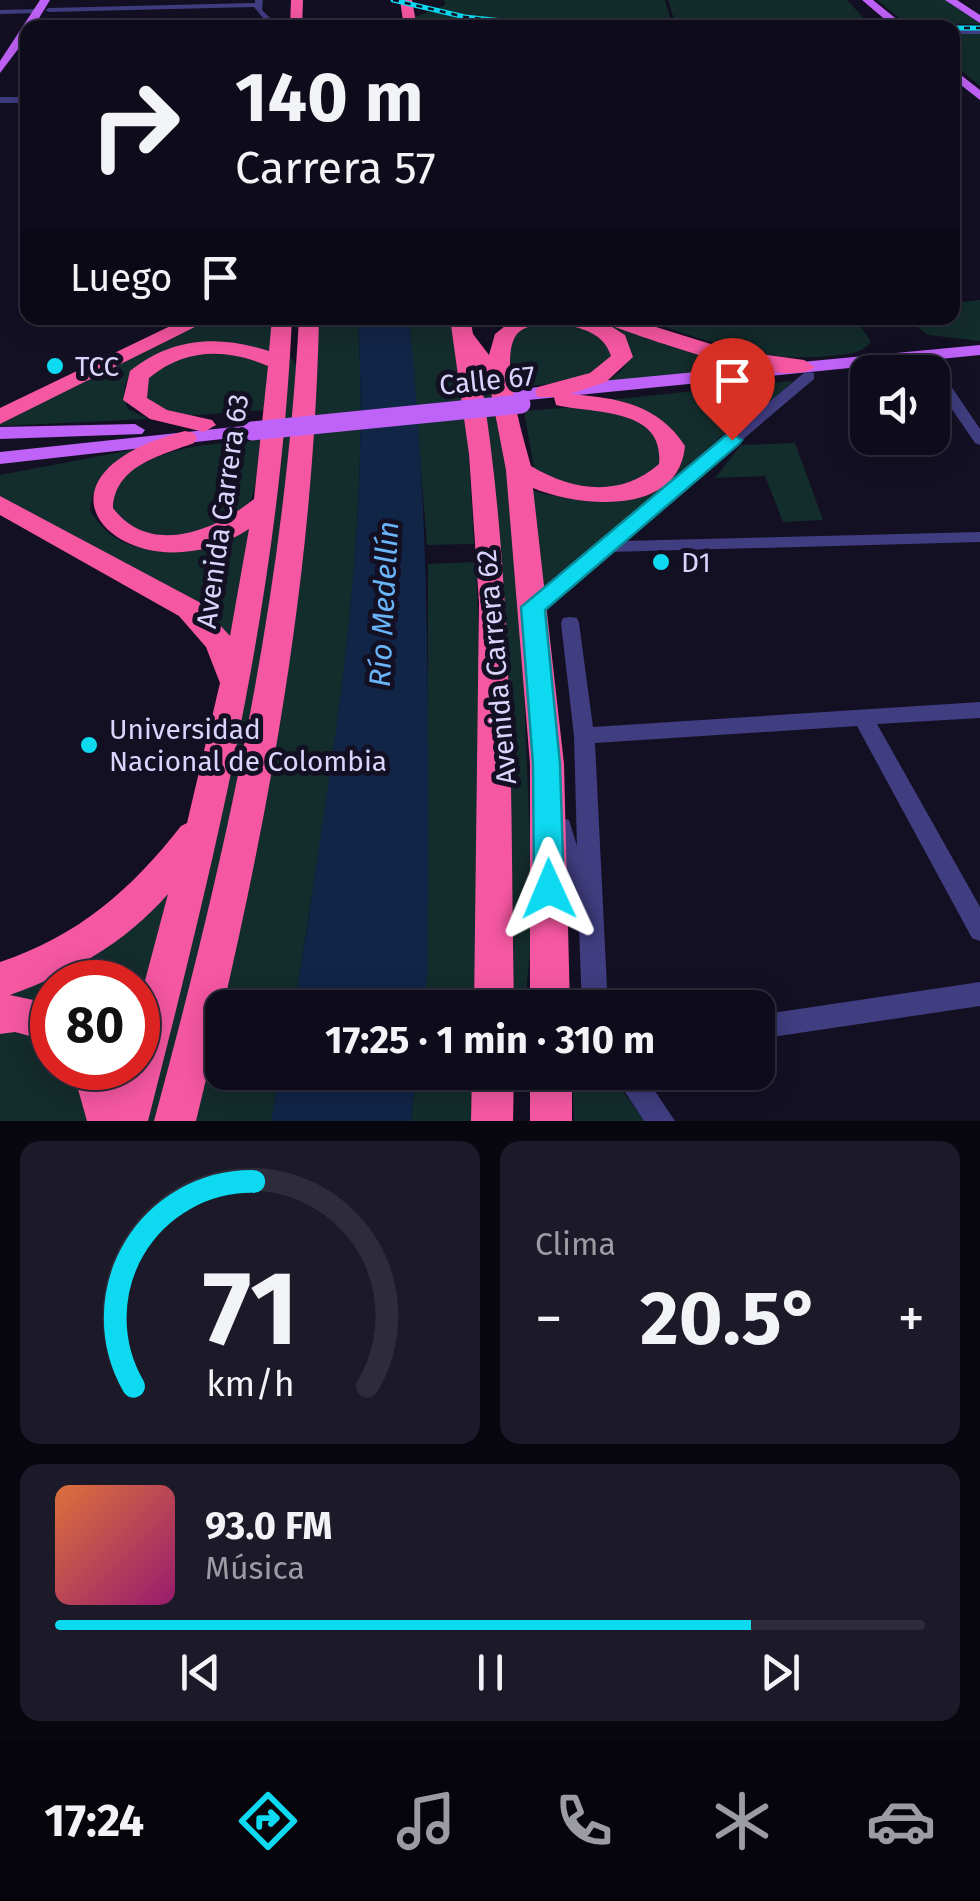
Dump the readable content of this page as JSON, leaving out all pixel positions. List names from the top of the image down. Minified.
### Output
{"streets":{"highway":["Avenida Carrera 63","Avenida Carrera 62"],"main road":["Calle 67"]},"crossings":[["Calle 67","Avenida Carrera 62"]],"water":["Río Medellín"],"places":["TCC","D1","Universidad Nacional de Colombia"],"page":{"turn":["140 m","Carrera 57"],"then":"Luego","limit":"80","trip":"17:25 · 1 min · 310 m","tile":"Clima","heat":["−","20.5°","+"],"song":["93.0 FM","Música"],"tabs":"17:24","gauge":["71","km/h"]}}
